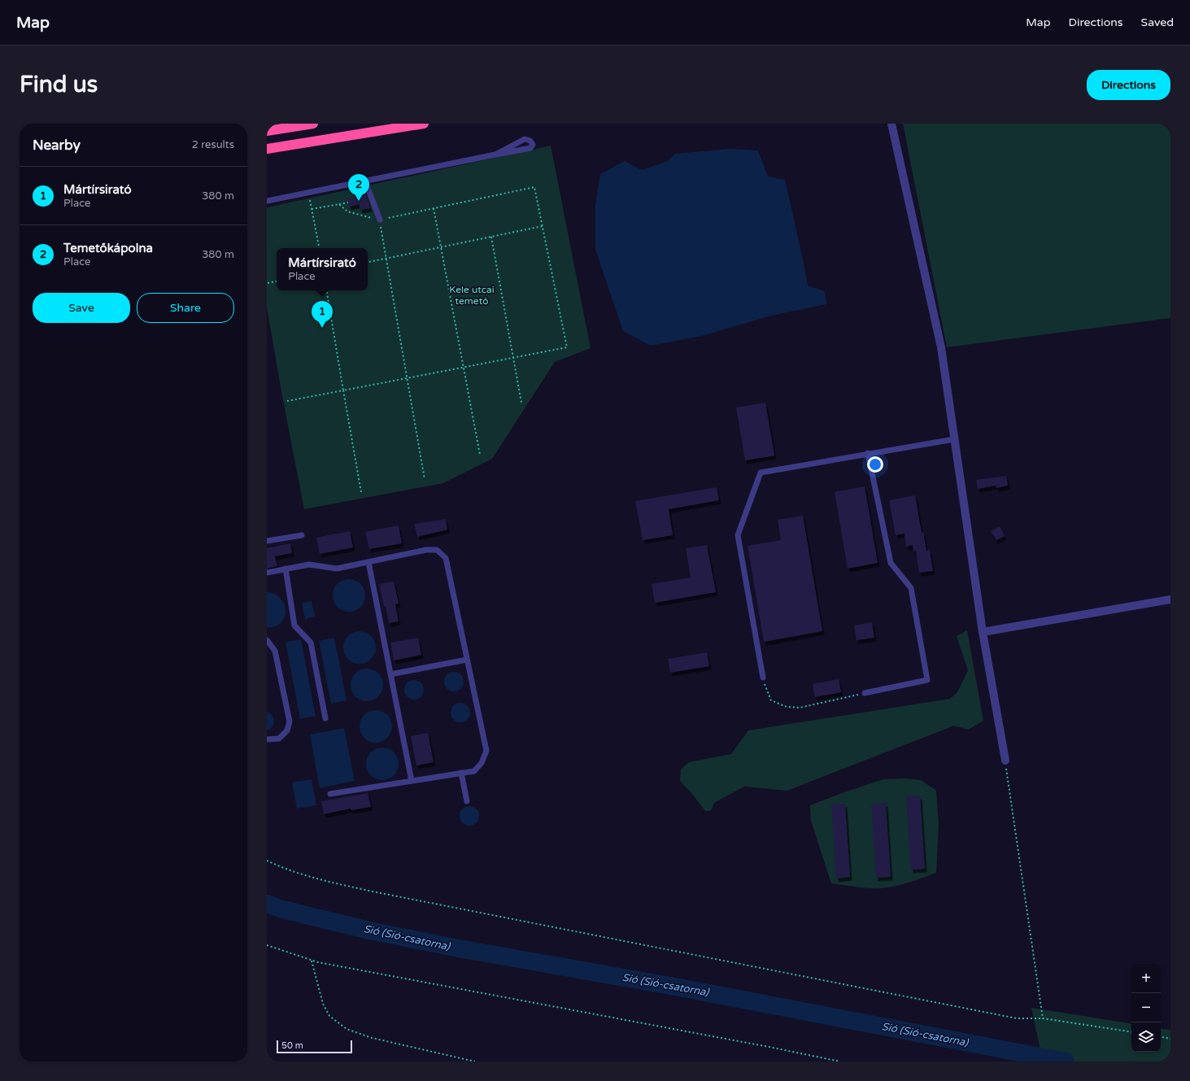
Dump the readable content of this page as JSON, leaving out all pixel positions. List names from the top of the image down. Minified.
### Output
{"water":["Sió (Sió-csatorna)"],"parks":["Kele utcai temető"],"scale_bar":"50 m","page":{"header":"Map","nav":["Map","Directions","Saved"],"buttons":["Directions",["Save","Share"]],"title":"Find us","heading":["Nearby","2 results"],"list":[{"mark":"1","name":"Mártírsirató","note":"Place","value":"380 m"},{"mark":"2","name":"Temetőkápolna","note":"Place","value":"380 m"}],"pins":["2","1"],"popup":["Mártírsirató","Place"],"map_buttons":["+","−"],"scale":"50 m"}}
